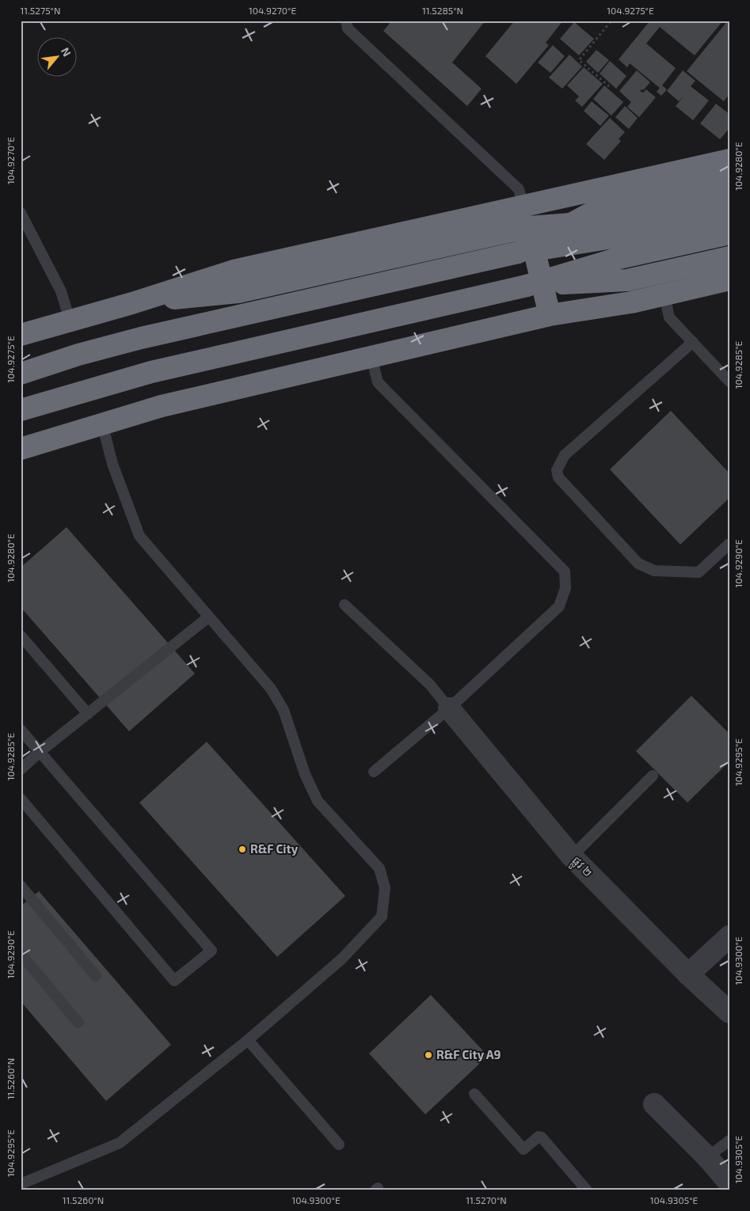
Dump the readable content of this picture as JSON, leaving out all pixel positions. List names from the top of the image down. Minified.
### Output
{"streets":{"street":["ផ្លូវ ២"]},"places":["R&F City","R&F City A9"],"north":"top right","coordinates":["11.5275°N","104.9270°E","11.5285°N","104.9275°E","104.9280°E","104.9285°E","104.9290°E","104.9295°E","104.9300°E","11.5260°N","104.9305°E","11.5270°N"]}
